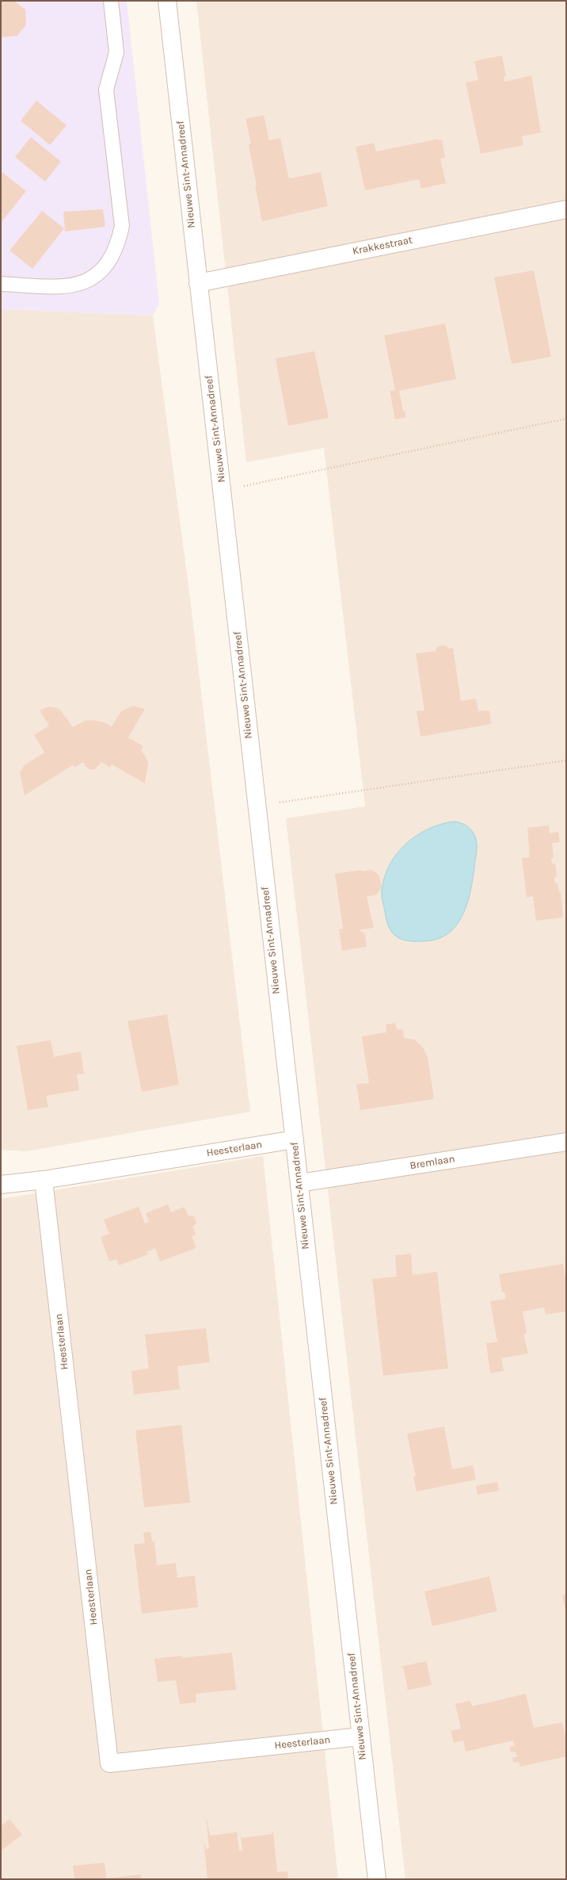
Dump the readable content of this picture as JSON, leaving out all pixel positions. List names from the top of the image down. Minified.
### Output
{"streets":{"street":["Nieuwe Sint-Annadreef","Krakkestraat","Heesterlaan","Bremlaan"]},"crossings":[["Nieuwe Sint-Annadreef","Krakkestraat"],["Nieuwe Sint-Annadreef","Heesterlaan"],["Nieuwe Sint-Annadreef","Bremlaan"]]}
